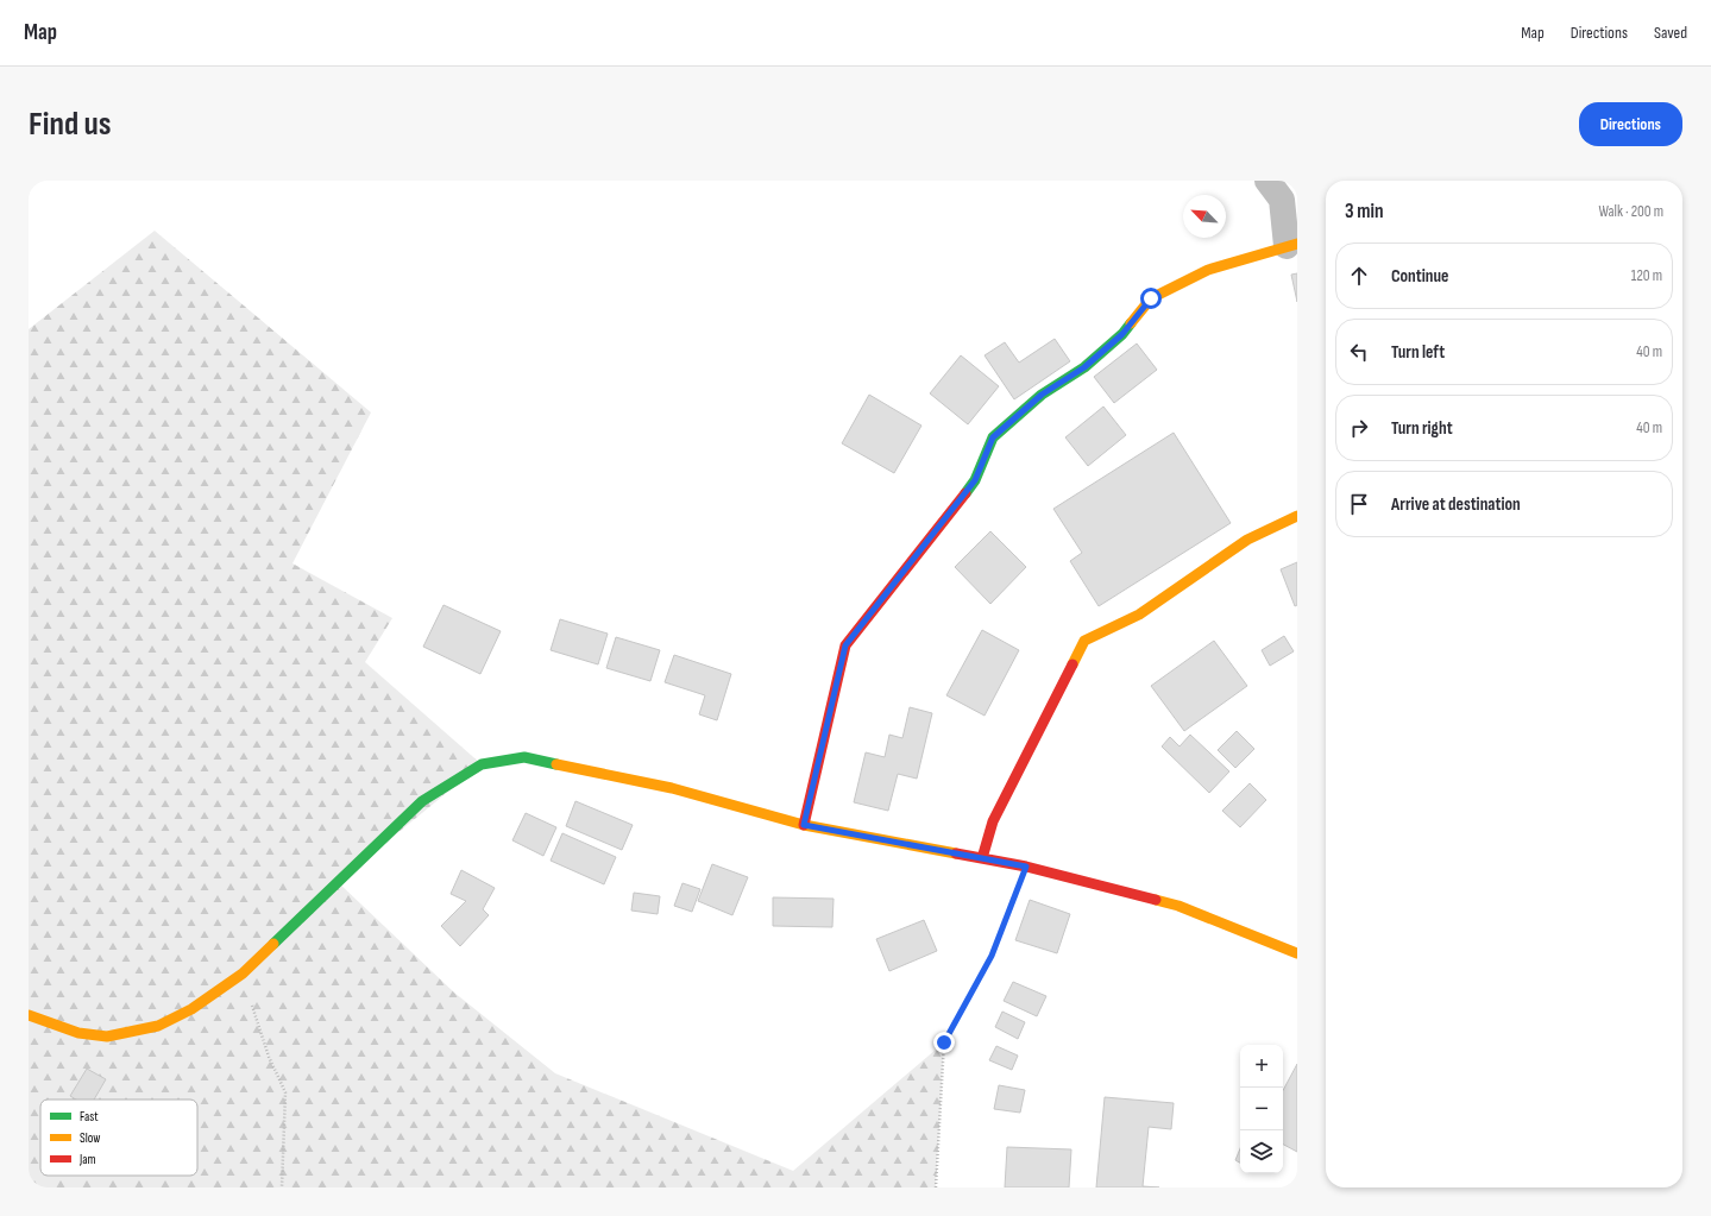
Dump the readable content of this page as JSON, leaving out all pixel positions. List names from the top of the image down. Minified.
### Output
{"legend":["Fast","Slow","Jam"],"north":"top left","page":{"header":"Map","nav":["Map","Directions","Saved"],"buttons":"Directions","title":"Find us","heading":["3 min","Walk · 200 m"],"list":[["Continue","120 m"],["Turn left","40 m"],["Turn right","40 m"],"Arrive at destination"],"map_buttons":["+","−"]}}
